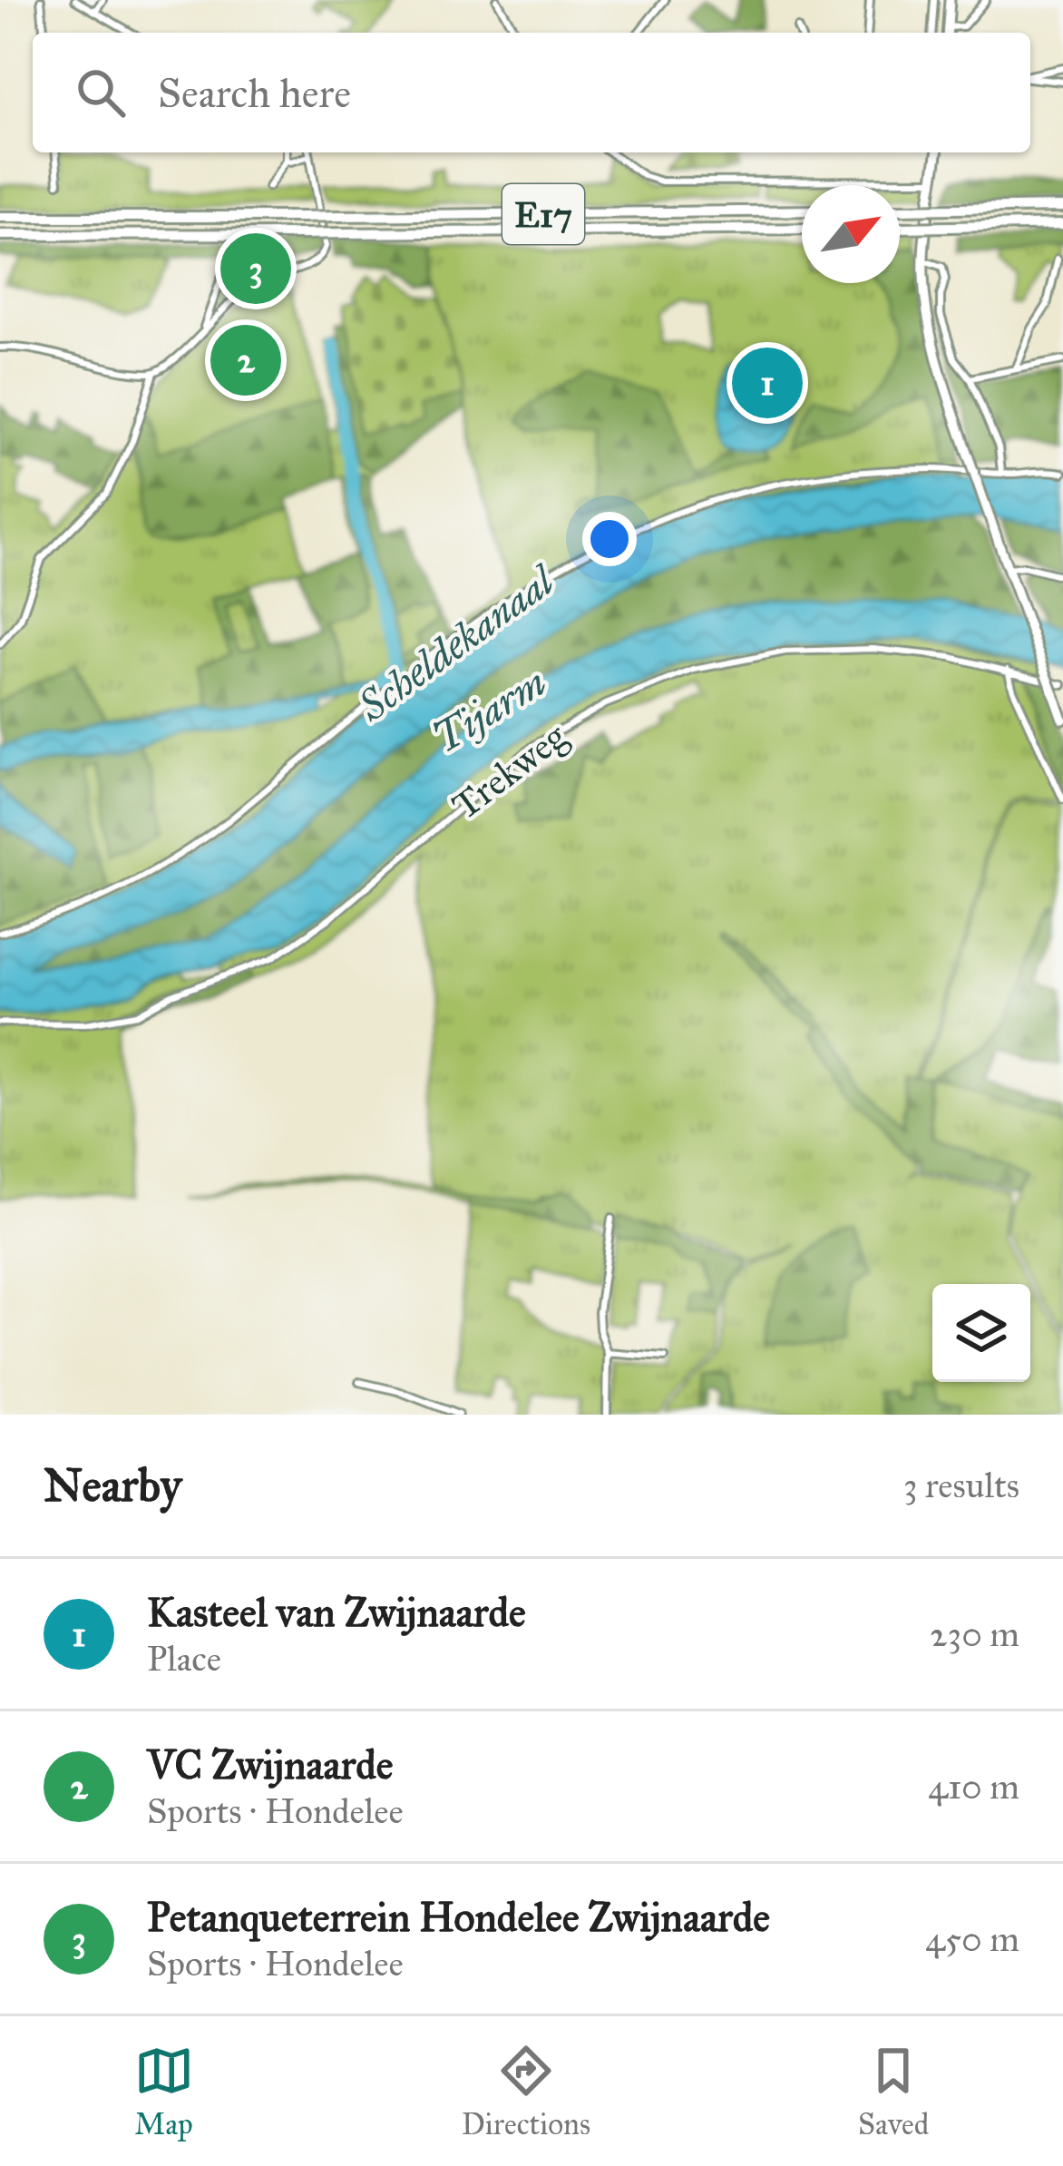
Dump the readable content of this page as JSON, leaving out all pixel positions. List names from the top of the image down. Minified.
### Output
{"streets":{"highway":["E17"],"street":["Trekweg"]},"water":["Scheldekanaal","Tijarm"],"north":"top right","page":{"search":"Search here","pins":["3","2","1"],"heading":["Nearby","3 results"],"list":[{"mark":"1","name":"Kasteel van Zwijnaarde","note":"Place","value":"230 m"},{"mark":"2","name":"VC Zwijnaarde","note":"Sports · Hondelee","value":"410 m"},{"mark":"3","name":"Petanqueterrein Hondelee Zwijnaarde","note":"Sports · Hondelee","value":"450 m"}],"nav":["Map","Directions","Saved"]}}
